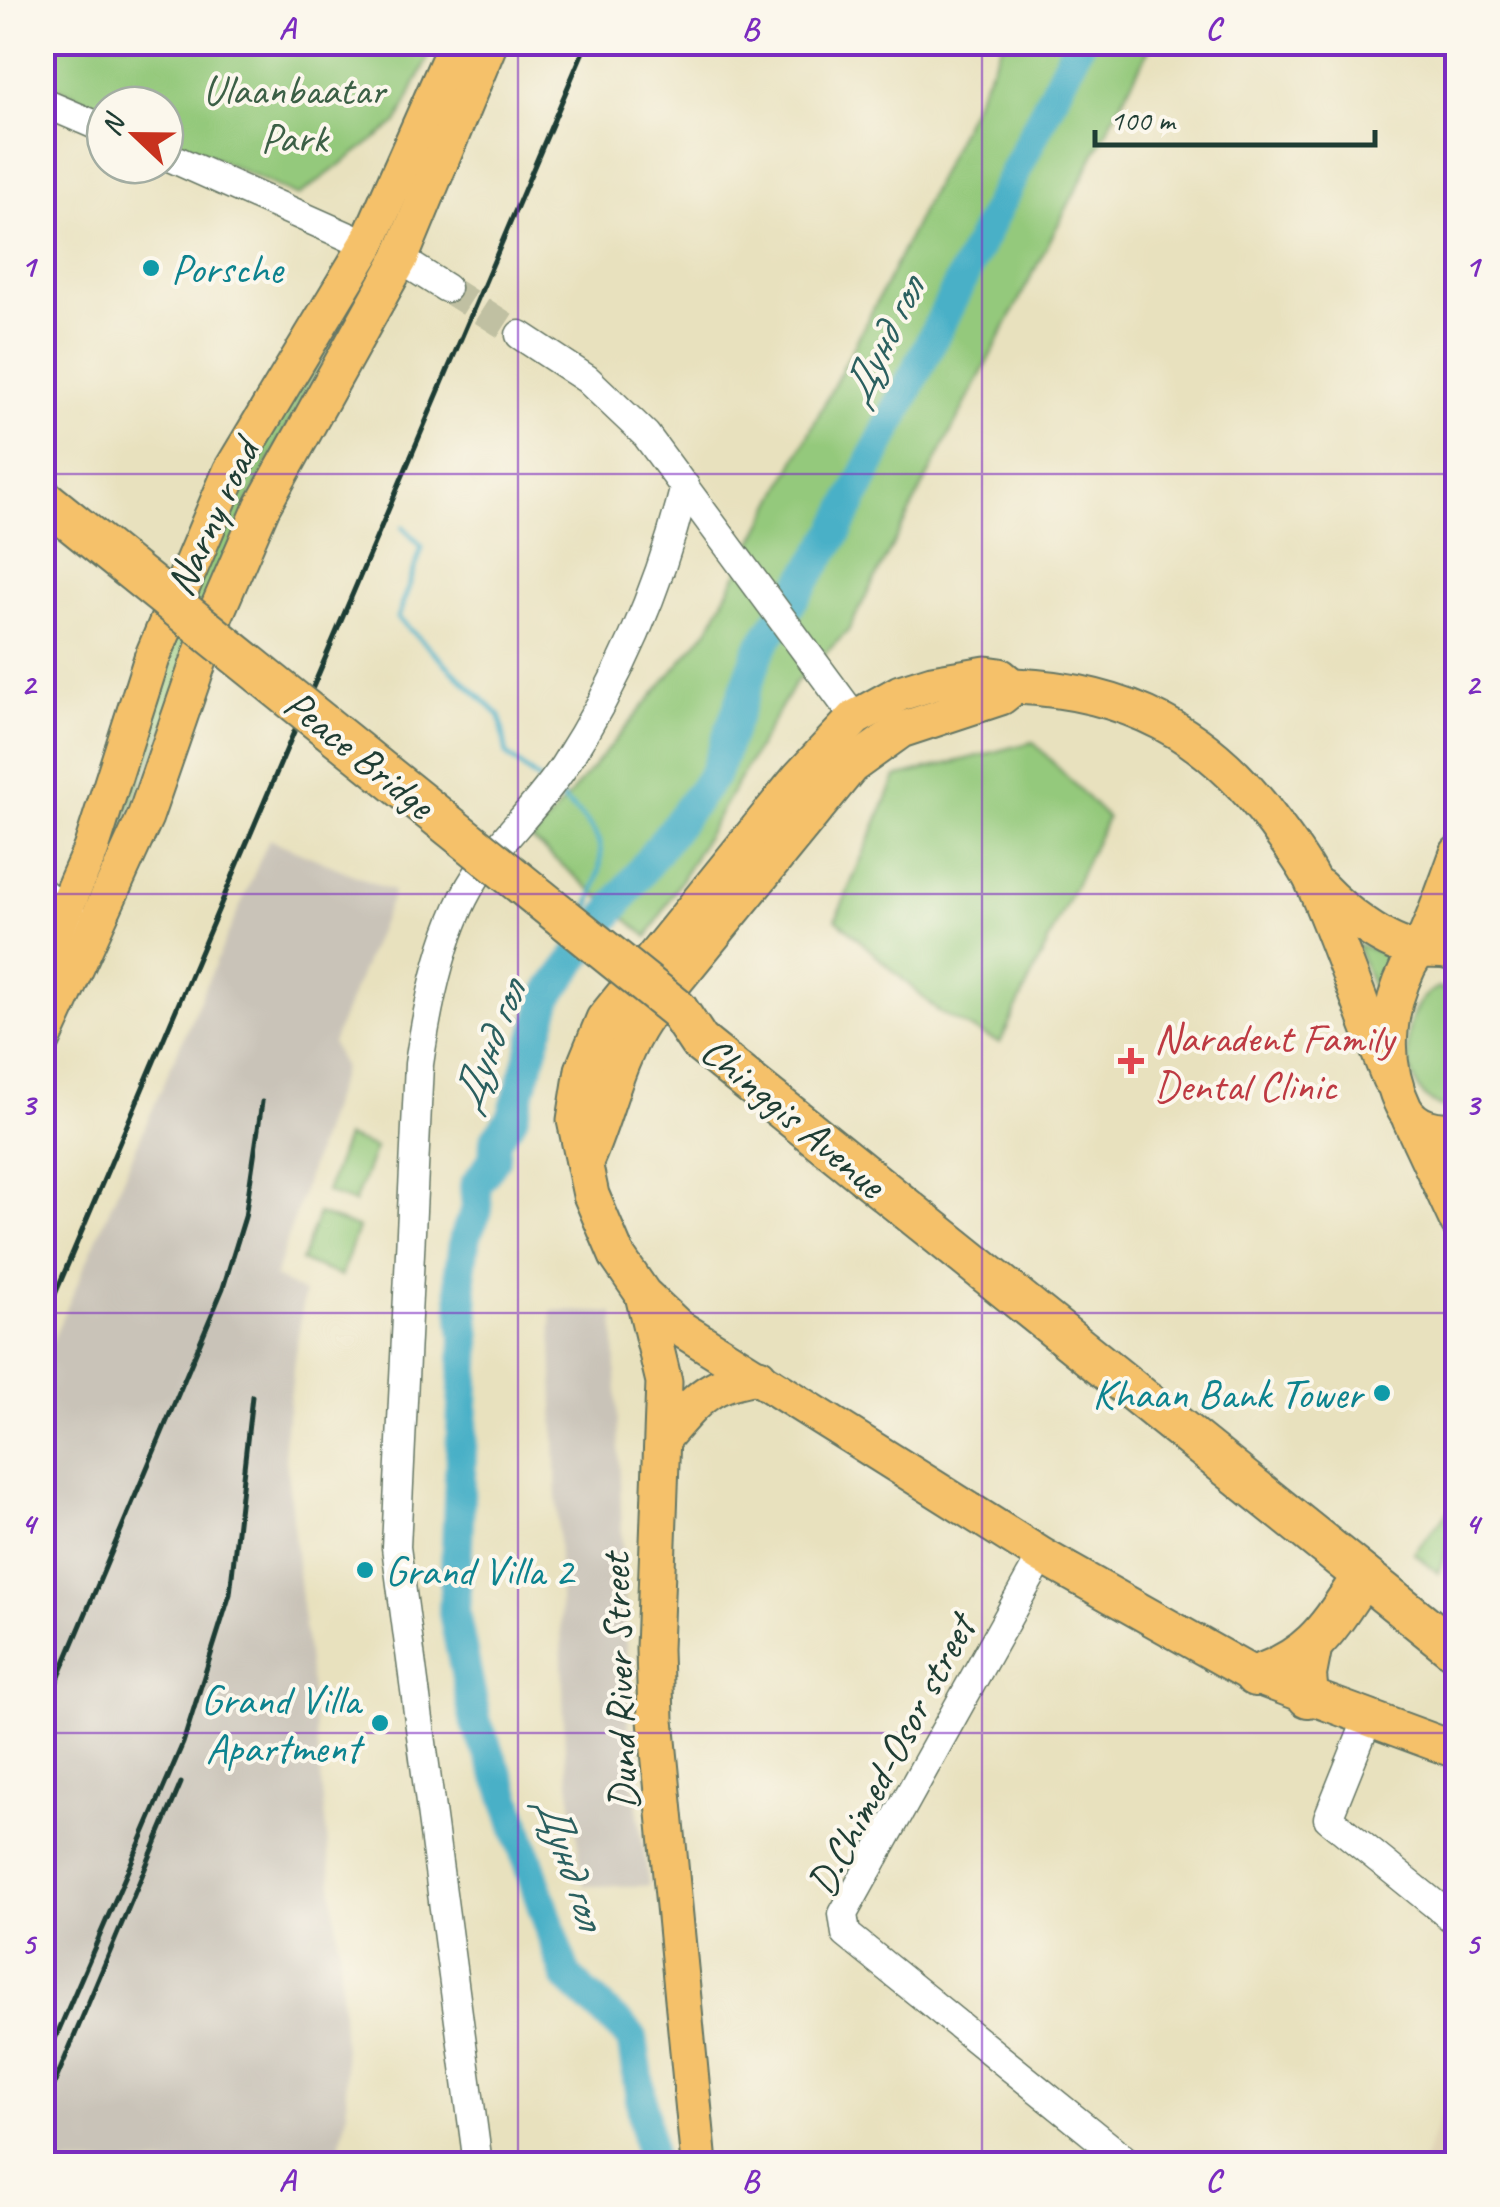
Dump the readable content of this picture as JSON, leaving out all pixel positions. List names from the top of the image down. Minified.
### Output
{"streets":{"highway":["Peace Bridge","Chinggis Avenue"],"main road":["Narny road","Dund River Street"],"street":["D.Chimed-Osor street"]},"crossings":[["Peace Bridge","Chinggis Avenue"]],"water":["Дунд гол"],"parks":["Ulaanbaatar Park"],"places":{"other":["Porsche","Khaan Bank Tower","Grand Villa 2","Grand Villa Apartment"],"health":["Naradent Family Dental Clinic"]},"scale_bar":"100 m","north":"left","grid":{"columns":["A","B","C"],"rows":["1","2","3","4","5"]}}
